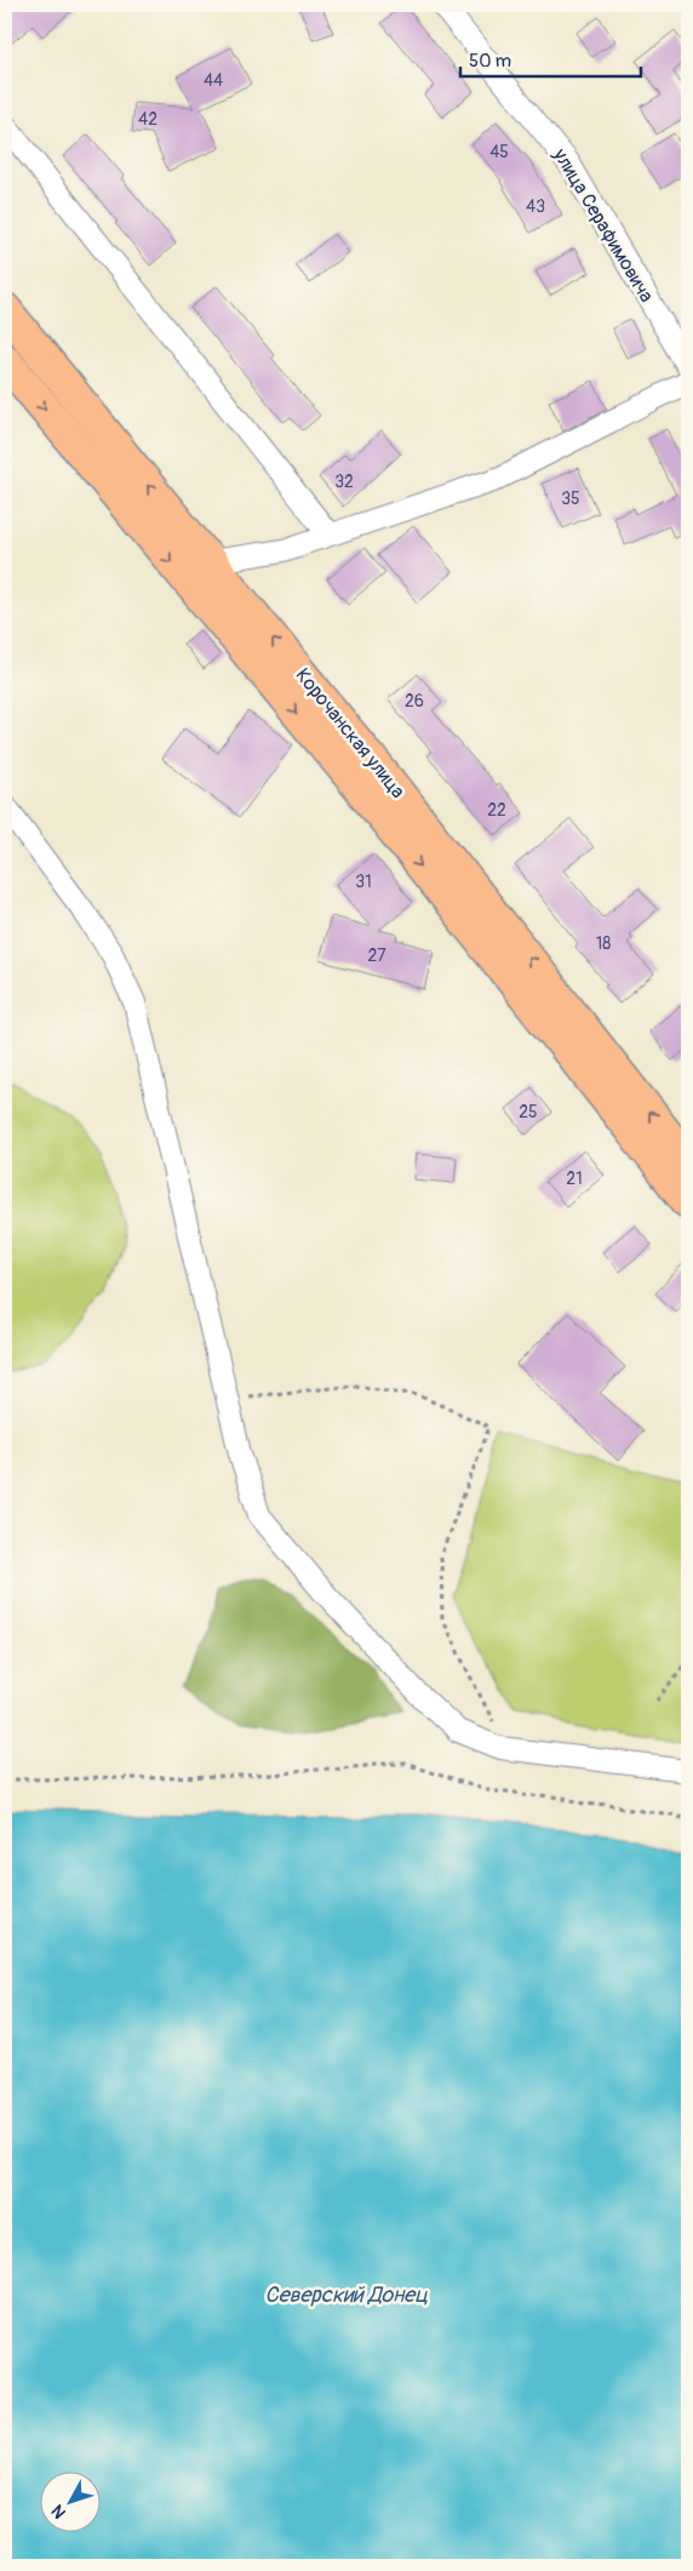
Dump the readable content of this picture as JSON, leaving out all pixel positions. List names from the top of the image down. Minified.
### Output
{"streets":{"main road":["Корочанская улица"],"street":["улица Серафимовича"]},"water":["Северский Донец"],"house_numbers":["44","42","45","43","32","35","26","22","31","18","27","25","21"],"scale_bar":"50 m","north":"bottom left"}
